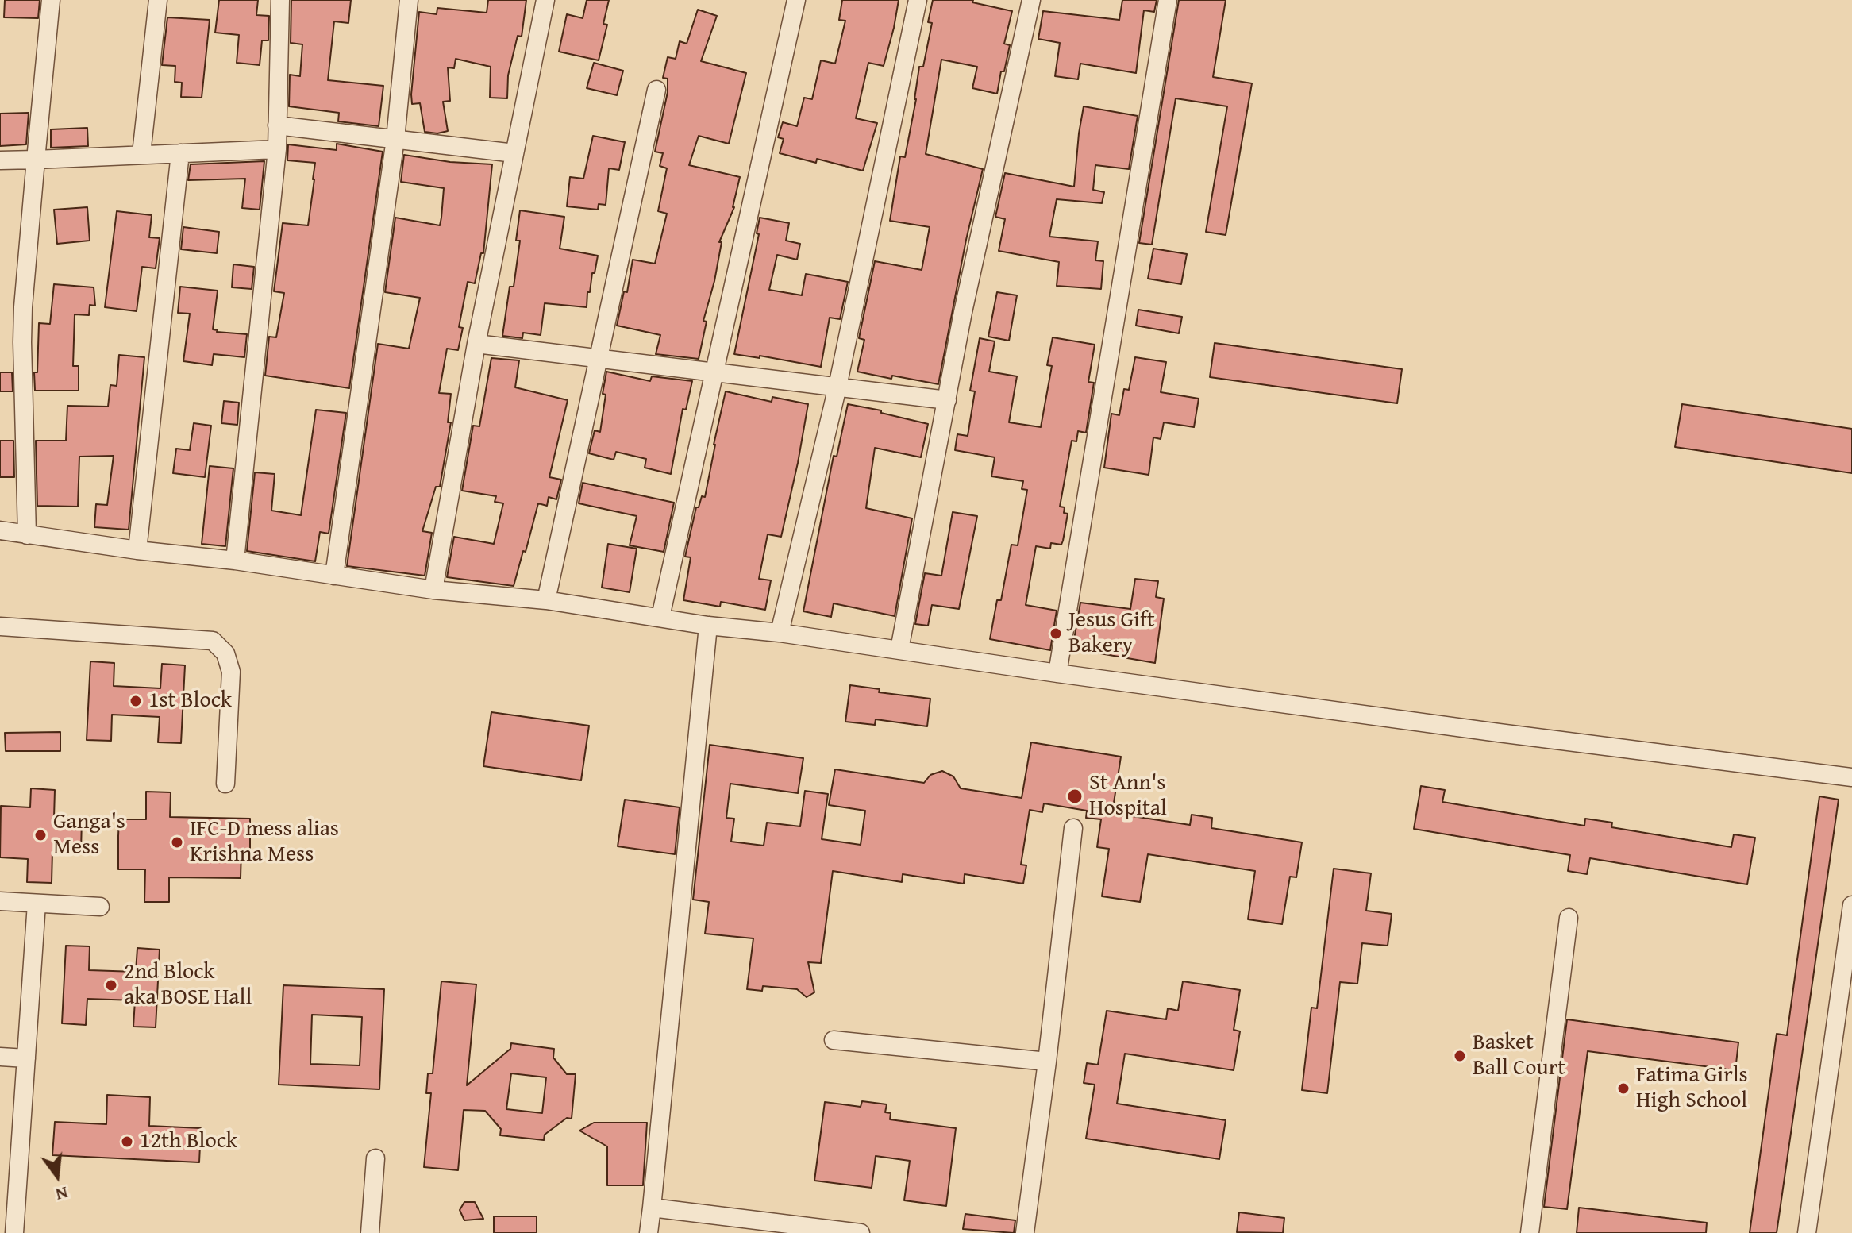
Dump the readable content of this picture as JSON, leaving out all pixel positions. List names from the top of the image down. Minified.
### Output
{"places":["Jesus Gift Bakery","1st Block","St Ann's Hospital","Ganga's Mess","IFC-D mess alias Krishna Mess","2nd Block aka BOSE Hall","Basket Ball Court","Fatima Girls High School","12th Block"],"north":"bottom"}
